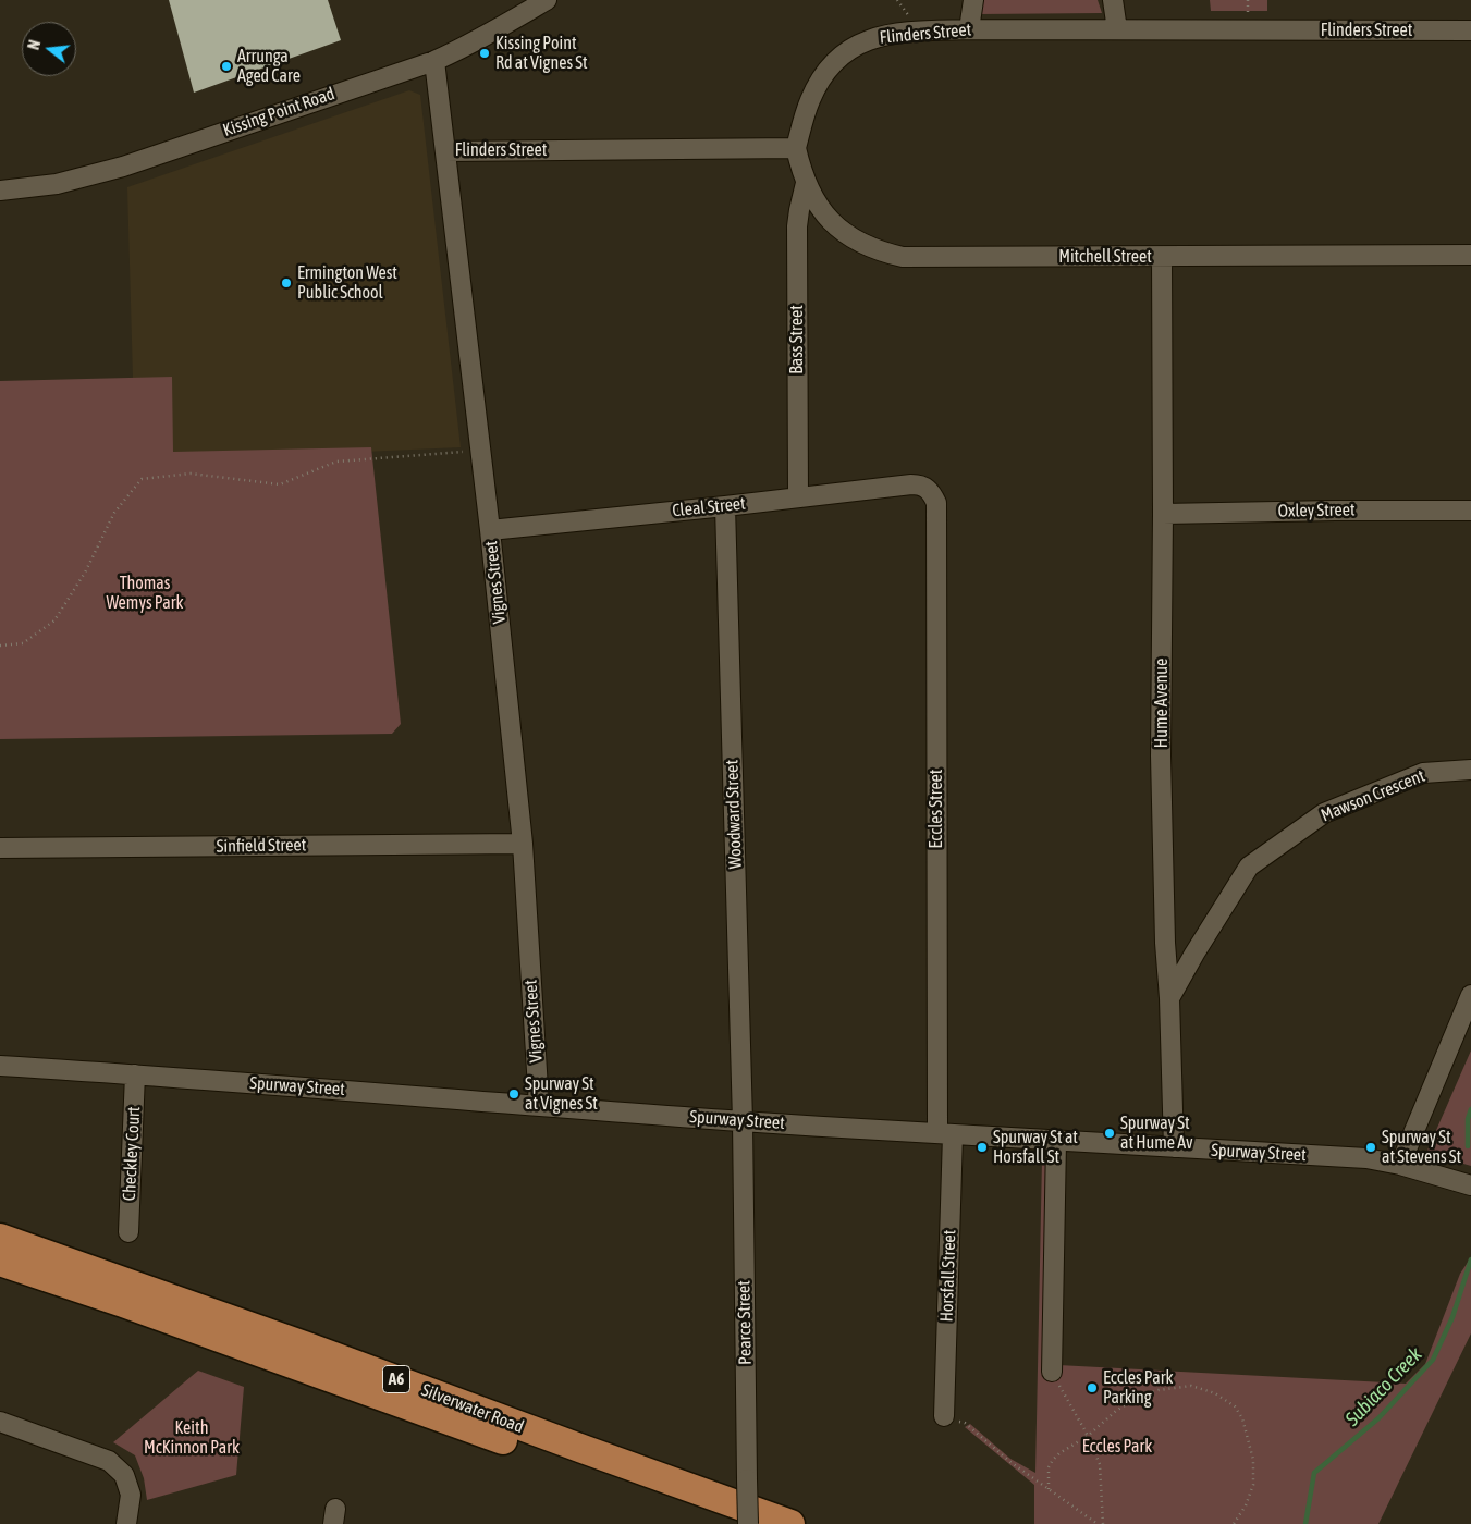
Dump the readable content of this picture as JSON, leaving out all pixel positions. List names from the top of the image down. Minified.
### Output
{"streets":{"highway":["A6","Silverwater Road"],"street":["Flinders Street","Kissing Point Road","Mitchell Street","Bass Street","Cleal Street","Oxley Street","Vignes Street","Hume Avenue","Mawson Crescent","Eccles Street","Woodward Street","Sinfield Street","Spurway Street","Checkley Court","Horsfall Street","Pearce Street"]},"crossings":[["Flinders Street","Mitchell Street"],["Flinders Street","Vignes Street"],["Kissing Point Road","Vignes Street"],["Mitchell Street","Bass Street"],["Mitchell Street","Hume Avenue"],["Bass Street","Cleal Street"],["Cleal Street","Vignes Street"],["Cleal Street","Eccles Street"],["Cleal Street","Woodward Street"],["Oxley Street","Hume Avenue"],["Vignes Street","Sinfield Street"],["Vignes Street","Spurway Street"],["Hume Avenue","Mawson Crescent"],["Hume Avenue","Spurway Street"],["Eccles Street","Spurway Street"],["Eccles Street","Horsfall Street"],["Woodward Street","Spurway Street"],["Woodward Street","Pearce Street"],["Spurway Street","Checkley Court"],["Spurway Street","Horsfall Street"],["Spurway Street","Pearce Street"]],"water":["Subiaco Creek"],"parks":["Thomas Wemys Park","Keith McKinnon Park","Eccles Park"],"places":["Kissing Point Rd at Vignes St","Arrunga Aged Care","Ermington West Public School","Spurway St at Vignes St","Spurway St at Hume Av","Spurway St at Horsfall St","Spurway St at Stevens St","Eccles Park Parking"],"north":"left"}
